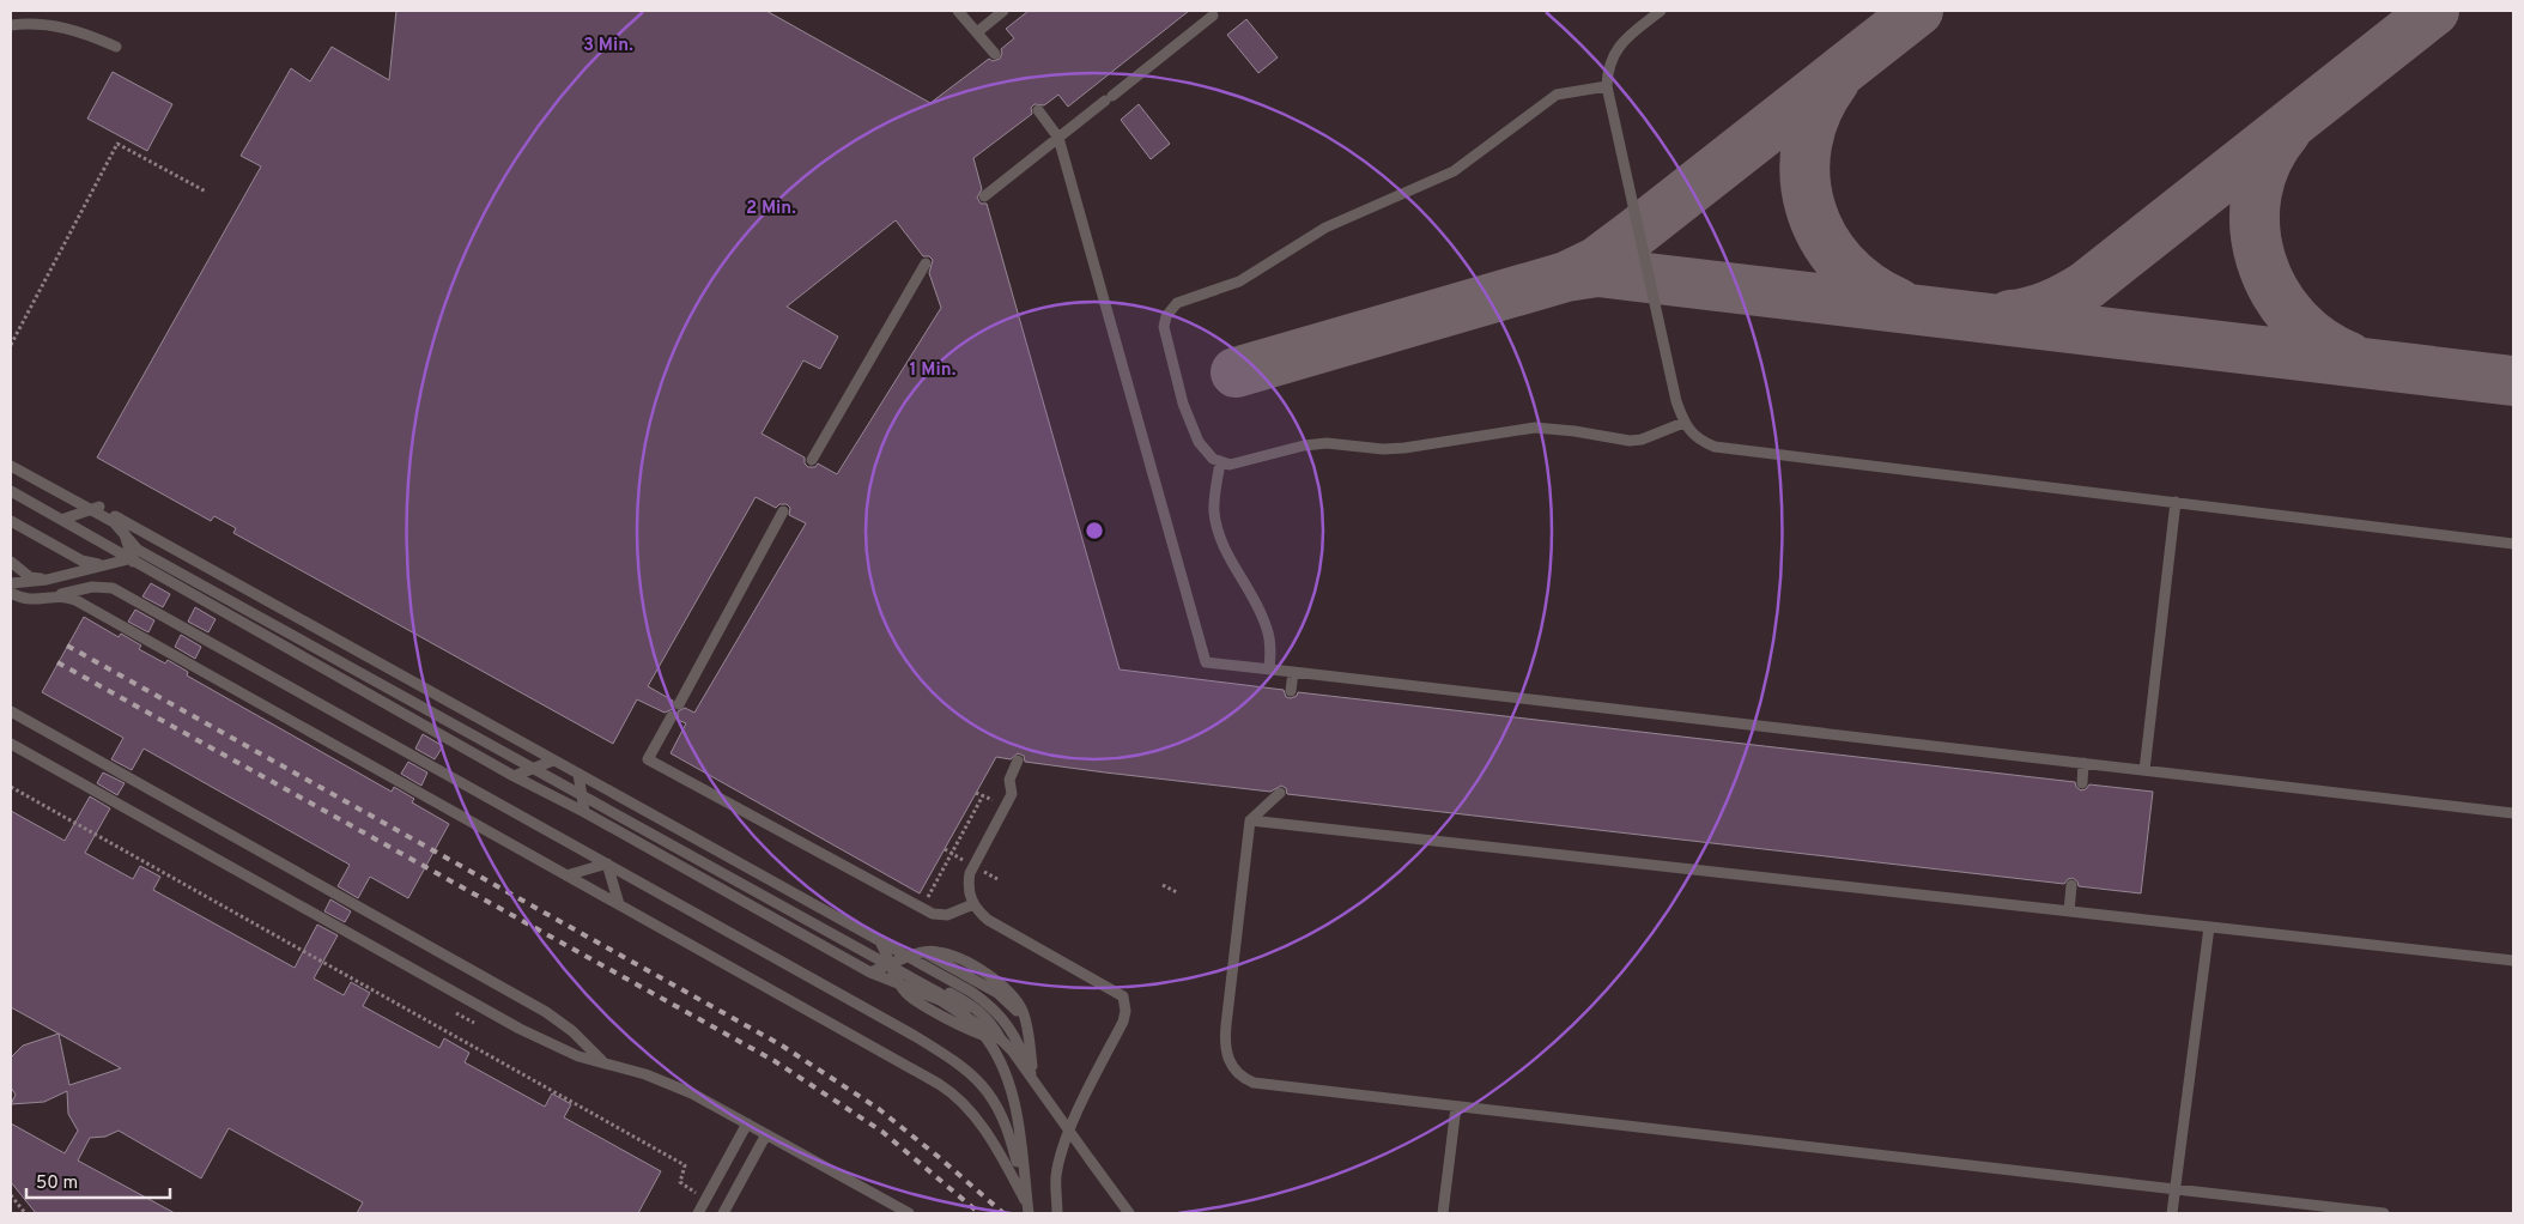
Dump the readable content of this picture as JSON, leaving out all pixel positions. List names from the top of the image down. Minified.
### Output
{"scale_bar":"50 m","rings":["3 Min.","2 Min.","1 Min."]}
